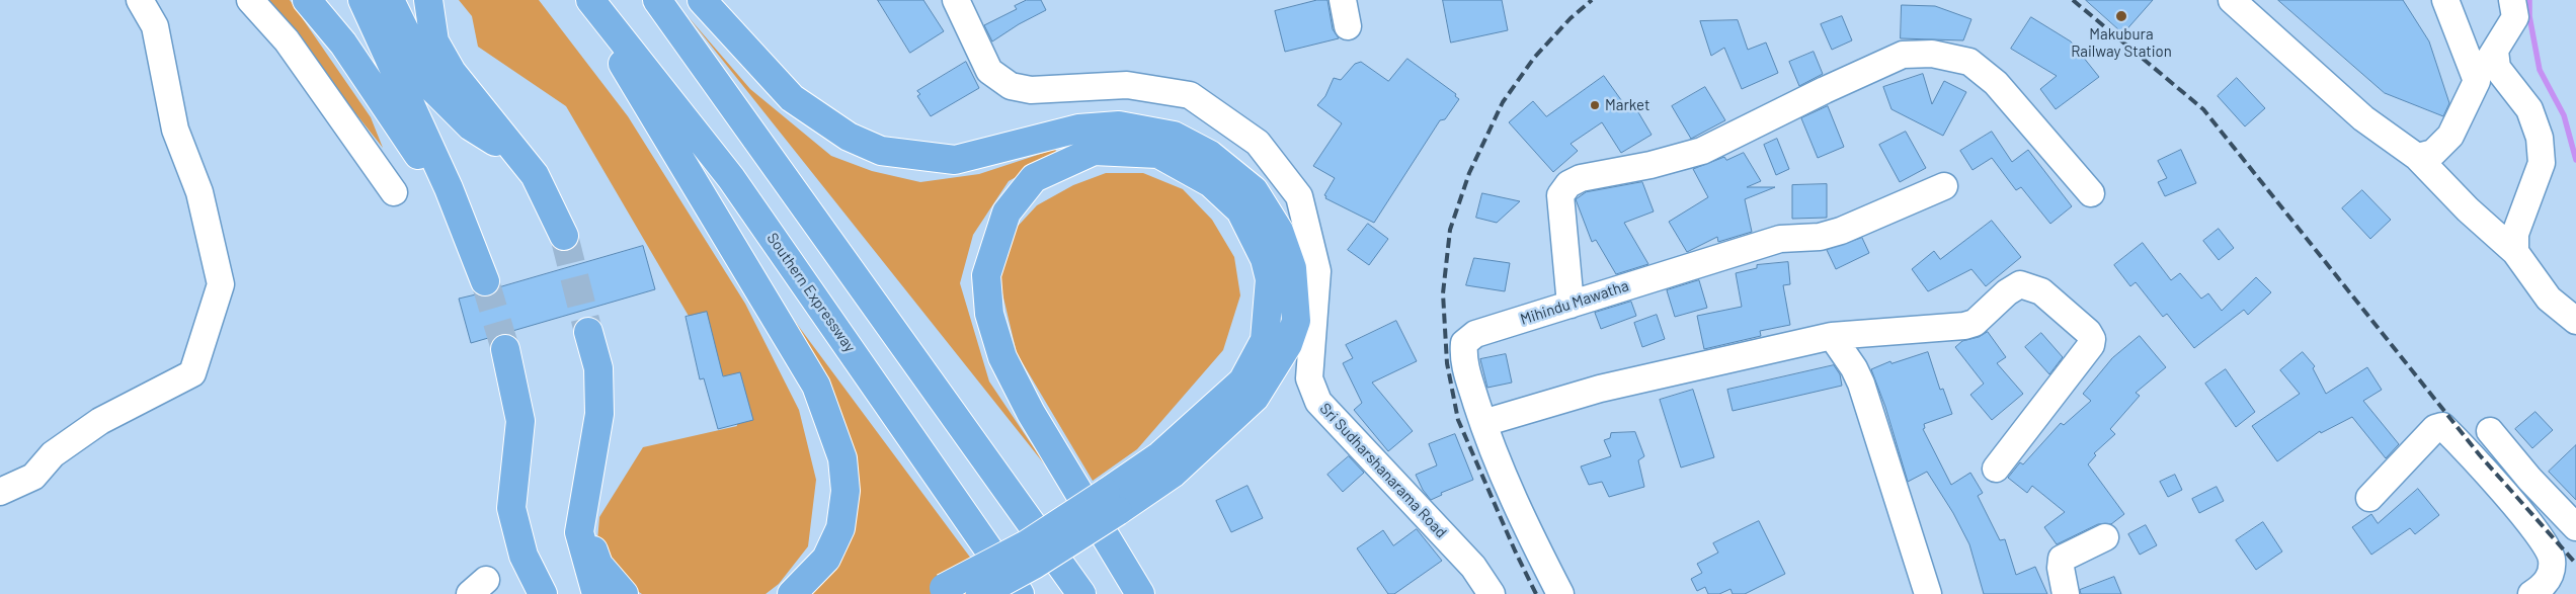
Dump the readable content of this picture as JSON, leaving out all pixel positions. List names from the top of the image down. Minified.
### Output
{"streets":{"highway":["Southern Expressway"],"street":["Mihindu Mawatha","Sri Sudharshanarama Road"]},"places":["Makubura Railway Station","Market"]}
